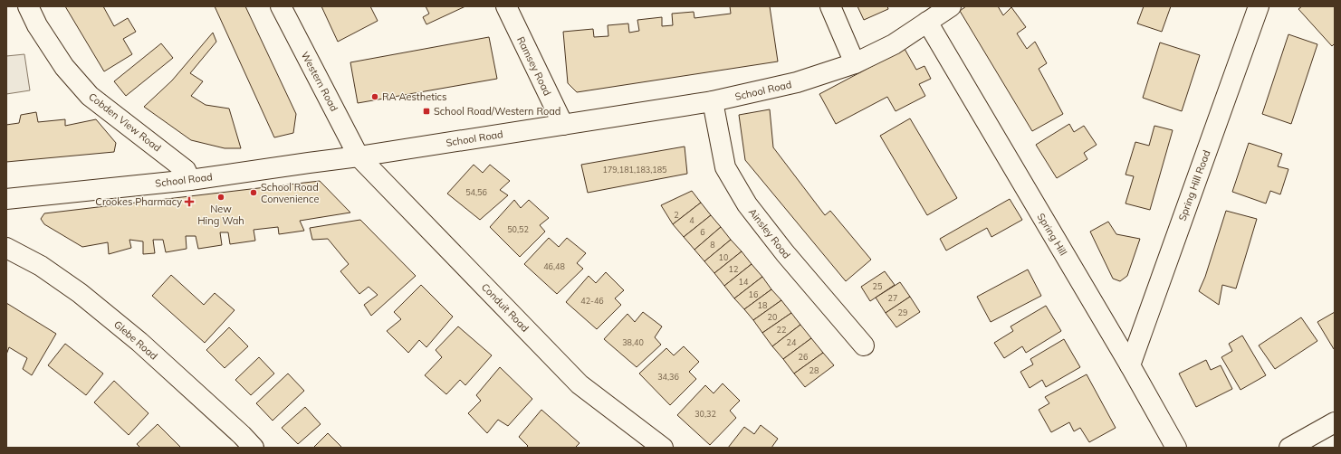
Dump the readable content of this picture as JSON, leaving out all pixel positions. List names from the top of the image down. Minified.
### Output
{"streets":{"street":["Ramsey Road","Western Road","School Road","Cobden View Road","Spring Hill Road","Ainsley Road","Spring Hill","Conduit Road","Glebe Road"]},"crossings":[["Ramsey Road","School Road"],["Western Road","School Road"],["Western Road","Conduit Road"],["School Road","Cobden View Road"],["School Road","Ainsley Road"],["School Road","Spring Hill"],["School Road","Conduit Road"],["Spring Hill Road","Spring Hill"]],"places":{"other":["RA Aesthetics","School Road Convenience","New Hing Wah"],"transit":["School Road/Western Road"],"health":["Crookes Pharmacy"]},"house_numbers":["179,181,183,185","54,56","2","4","50,52","6","8","10","46,48","12","14","25","16","27","42-46","18","29","20","22","38,40","24","26","28","34,36","30,32"]}
